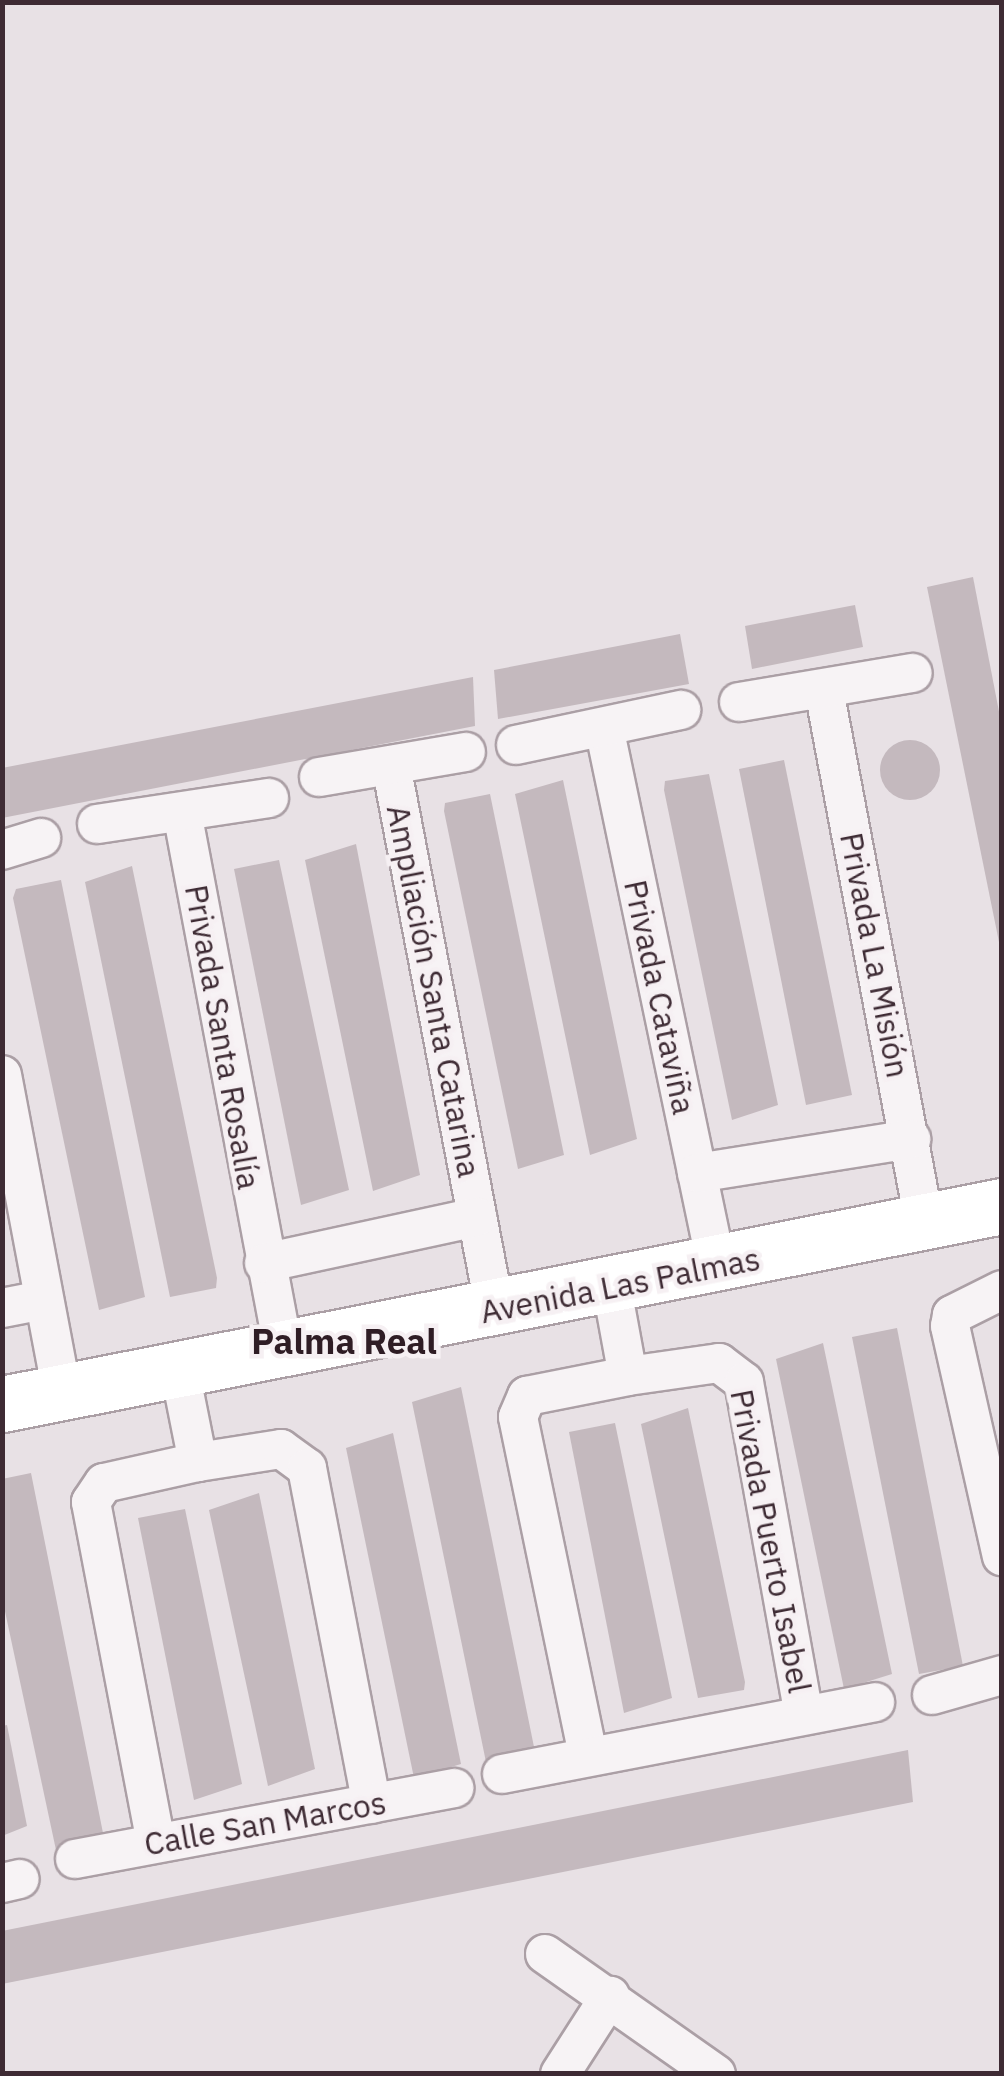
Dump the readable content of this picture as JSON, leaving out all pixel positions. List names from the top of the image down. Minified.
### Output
{"streets":{"main road":["Avenida Las Palmas"],"street":["Privada La Misión","Ampliación Santa Catarina","Privada Cataviña","Privada Santa Rosalía","Privada Puerto Isabel","Calle San Marcos"]},"crossings":[["Privada La Misión","Avenida Las Palmas"],["Ampliación Santa Catarina","Avenida Las Palmas"],["Privada Cataviña","Avenida Las Palmas"],["Privada Santa Rosalía","Avenida Las Palmas"]],"districts":["Palma Real"]}
